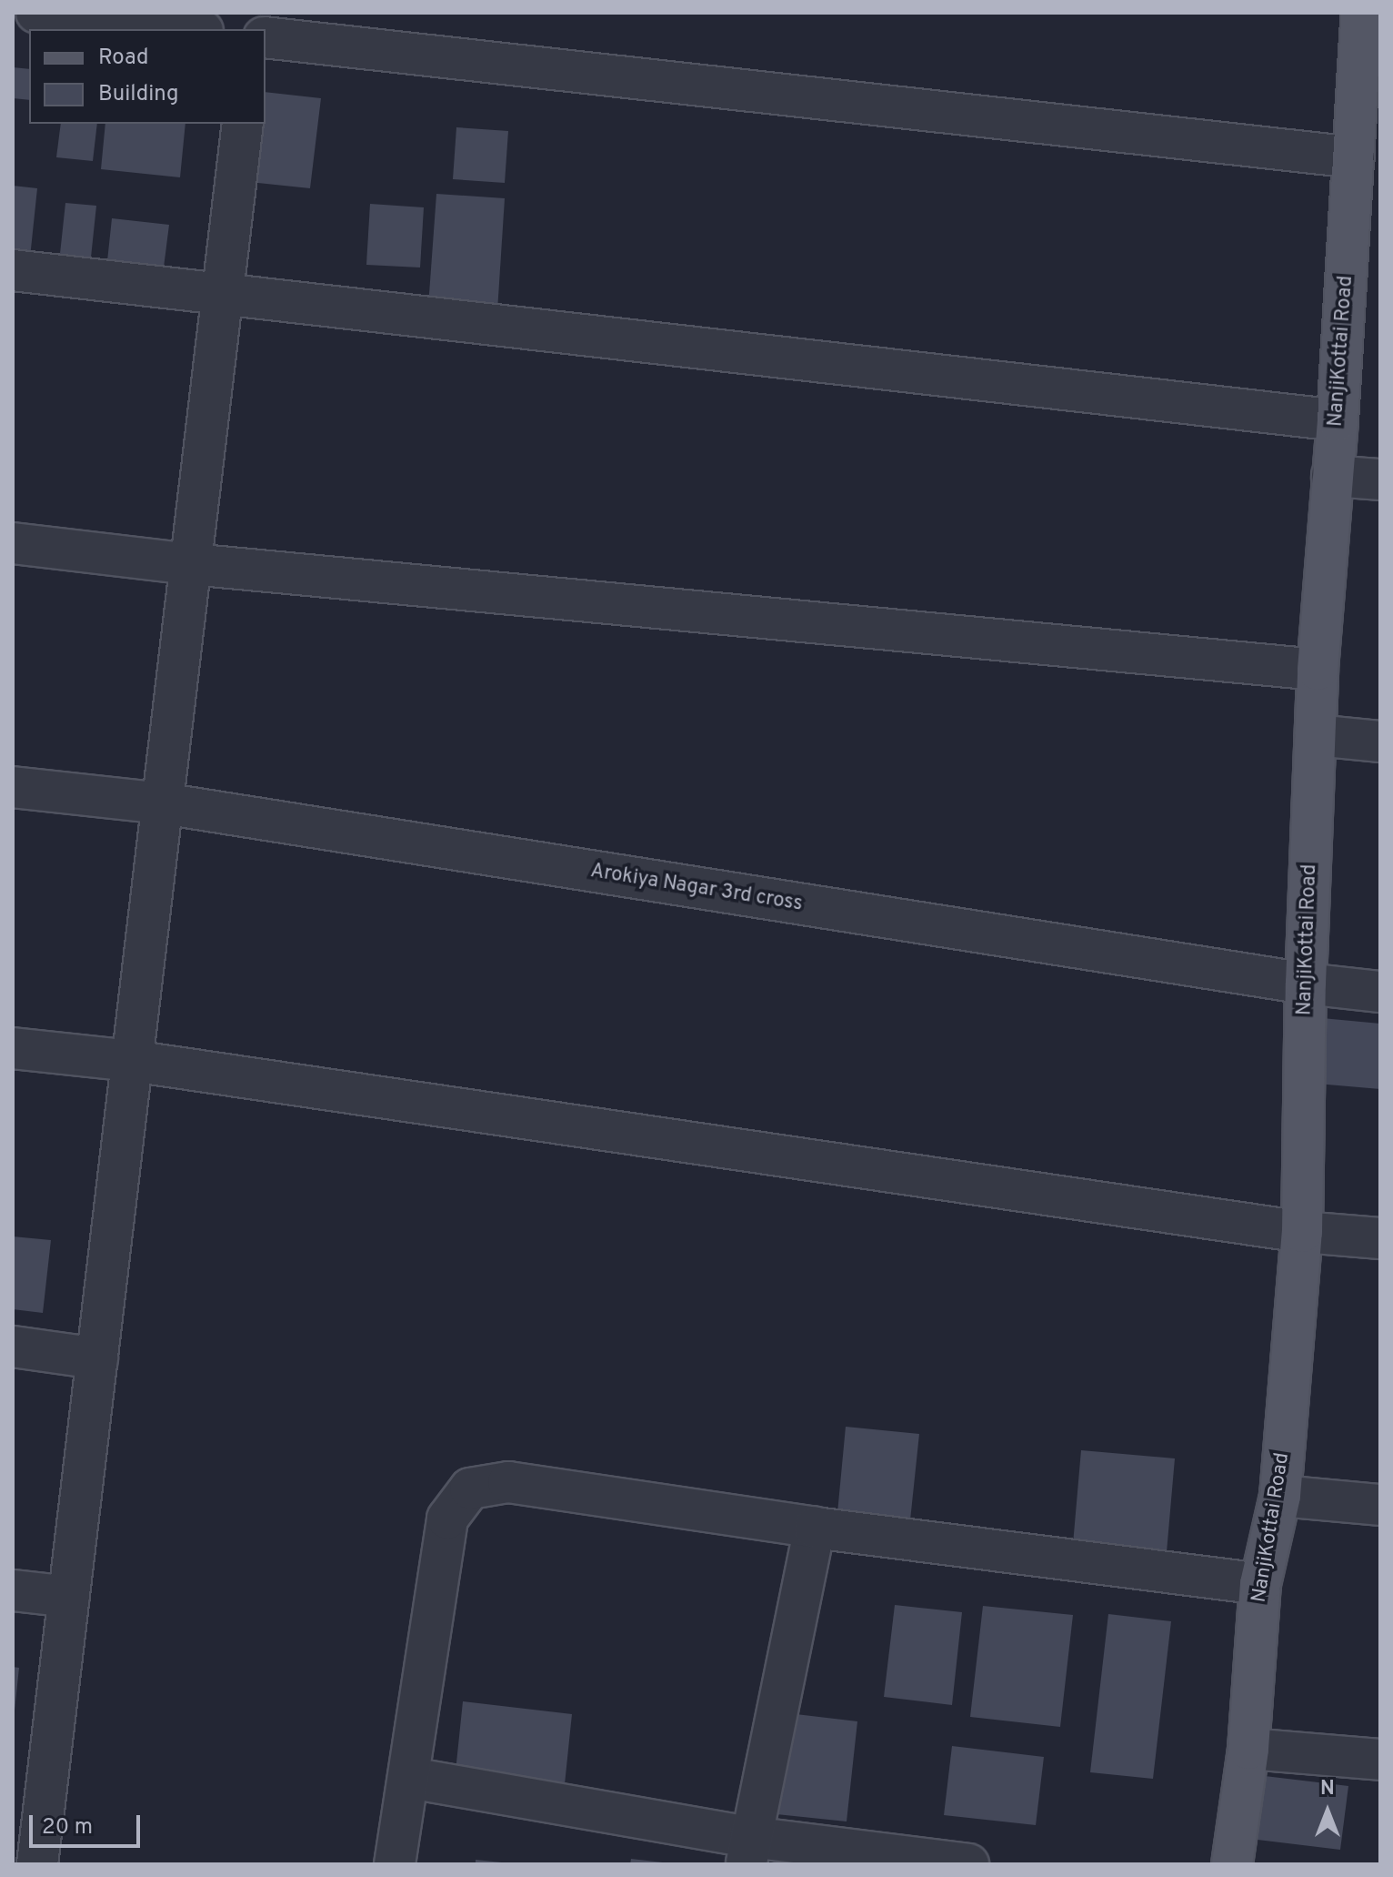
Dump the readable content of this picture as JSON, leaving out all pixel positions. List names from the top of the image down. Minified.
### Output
{"streets":{"main road":["NanjiKottai Road"],"street":["Arokiya Nagar 3rd cross"]},"crossings":[["NanjiKottai Road","Arokiya Nagar 3rd cross"]],"legend":["Road","Building"],"scale_bar":"20 m","north":"top"}
